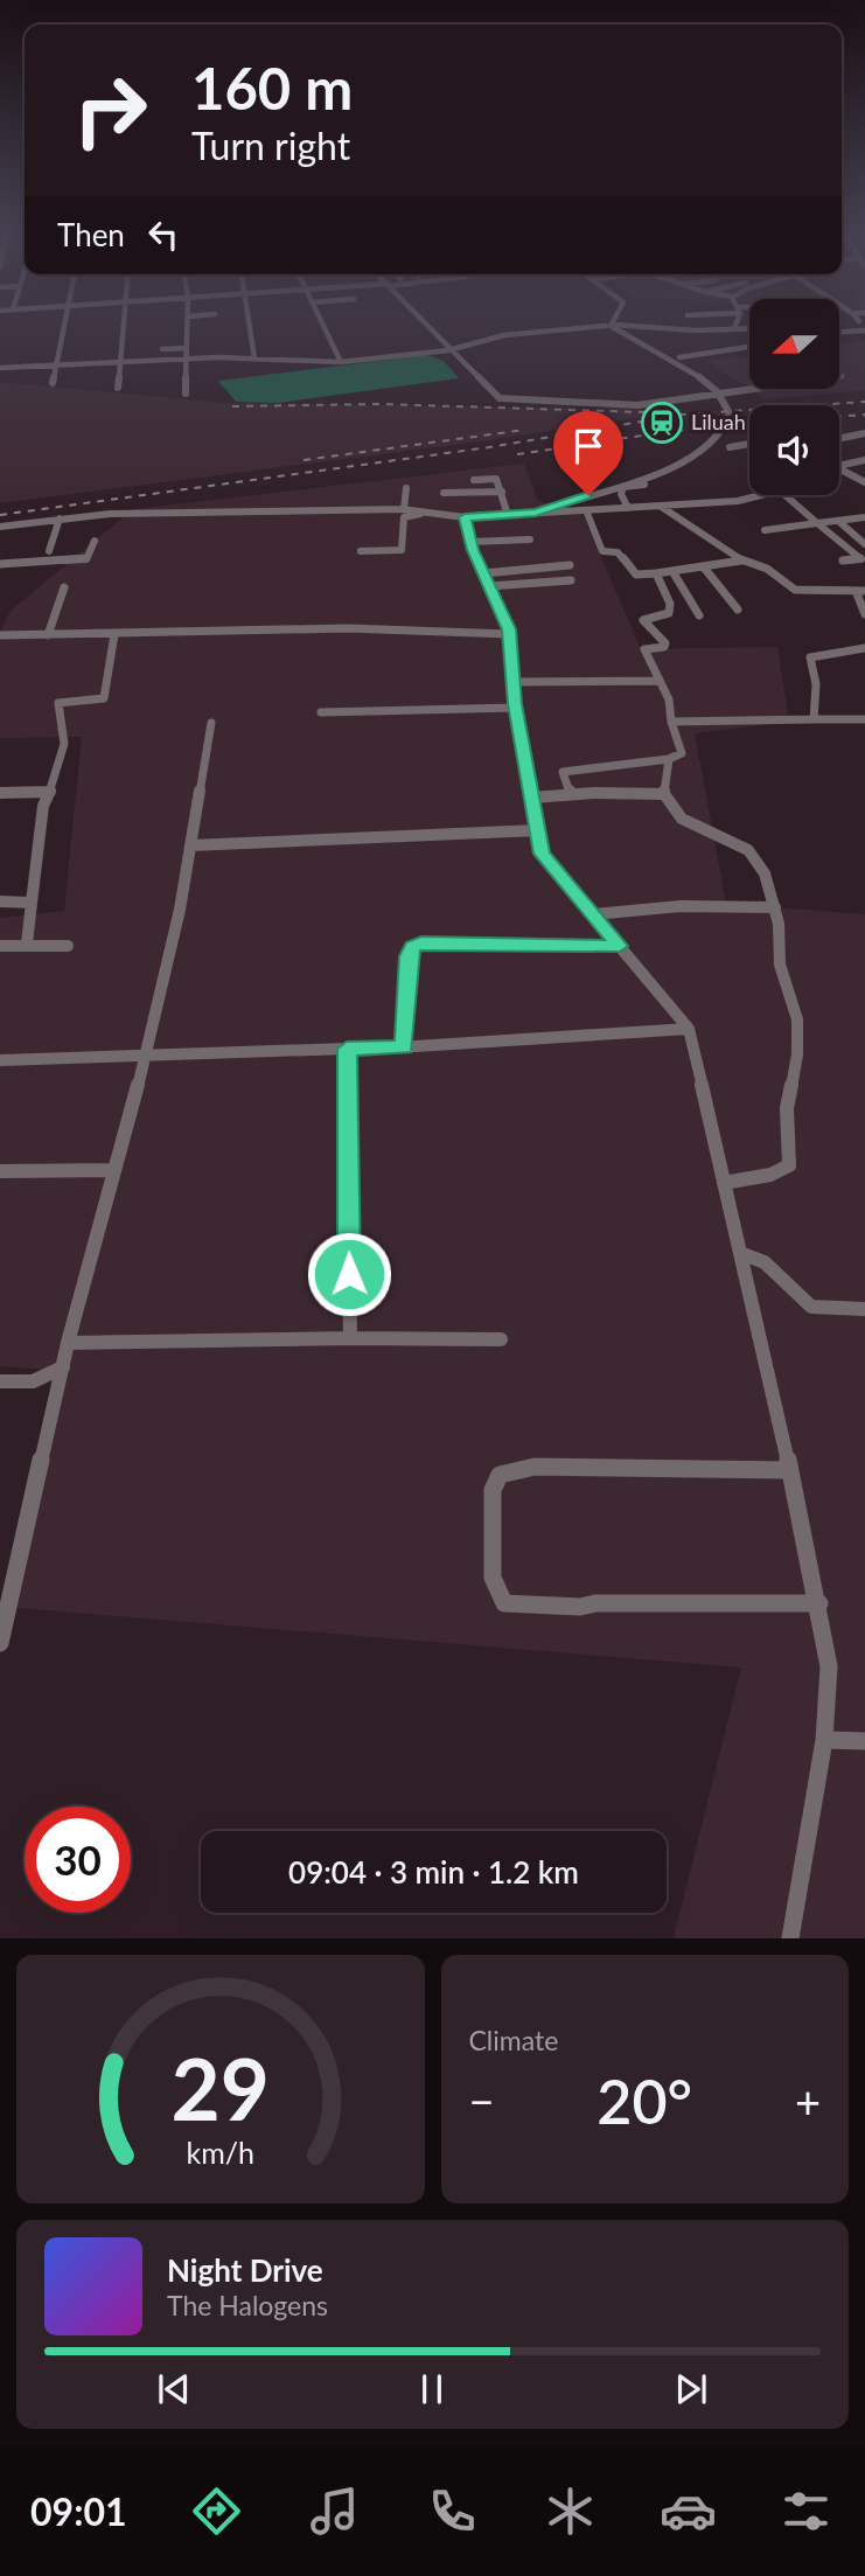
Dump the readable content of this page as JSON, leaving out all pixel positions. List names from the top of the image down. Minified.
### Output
{"places":{"station":["Liluah"]},"north":"left","page":{"turn":["160 m","Turn right"],"then":"Then","limit":"30","trip":"09:04 · 3 min · 1.2 km","tile":"Climate","heat":["−","20°","+"],"song":["Night Drive","The Halogens"],"tabs":"09:01","gauge":["29","km/h"]}}
